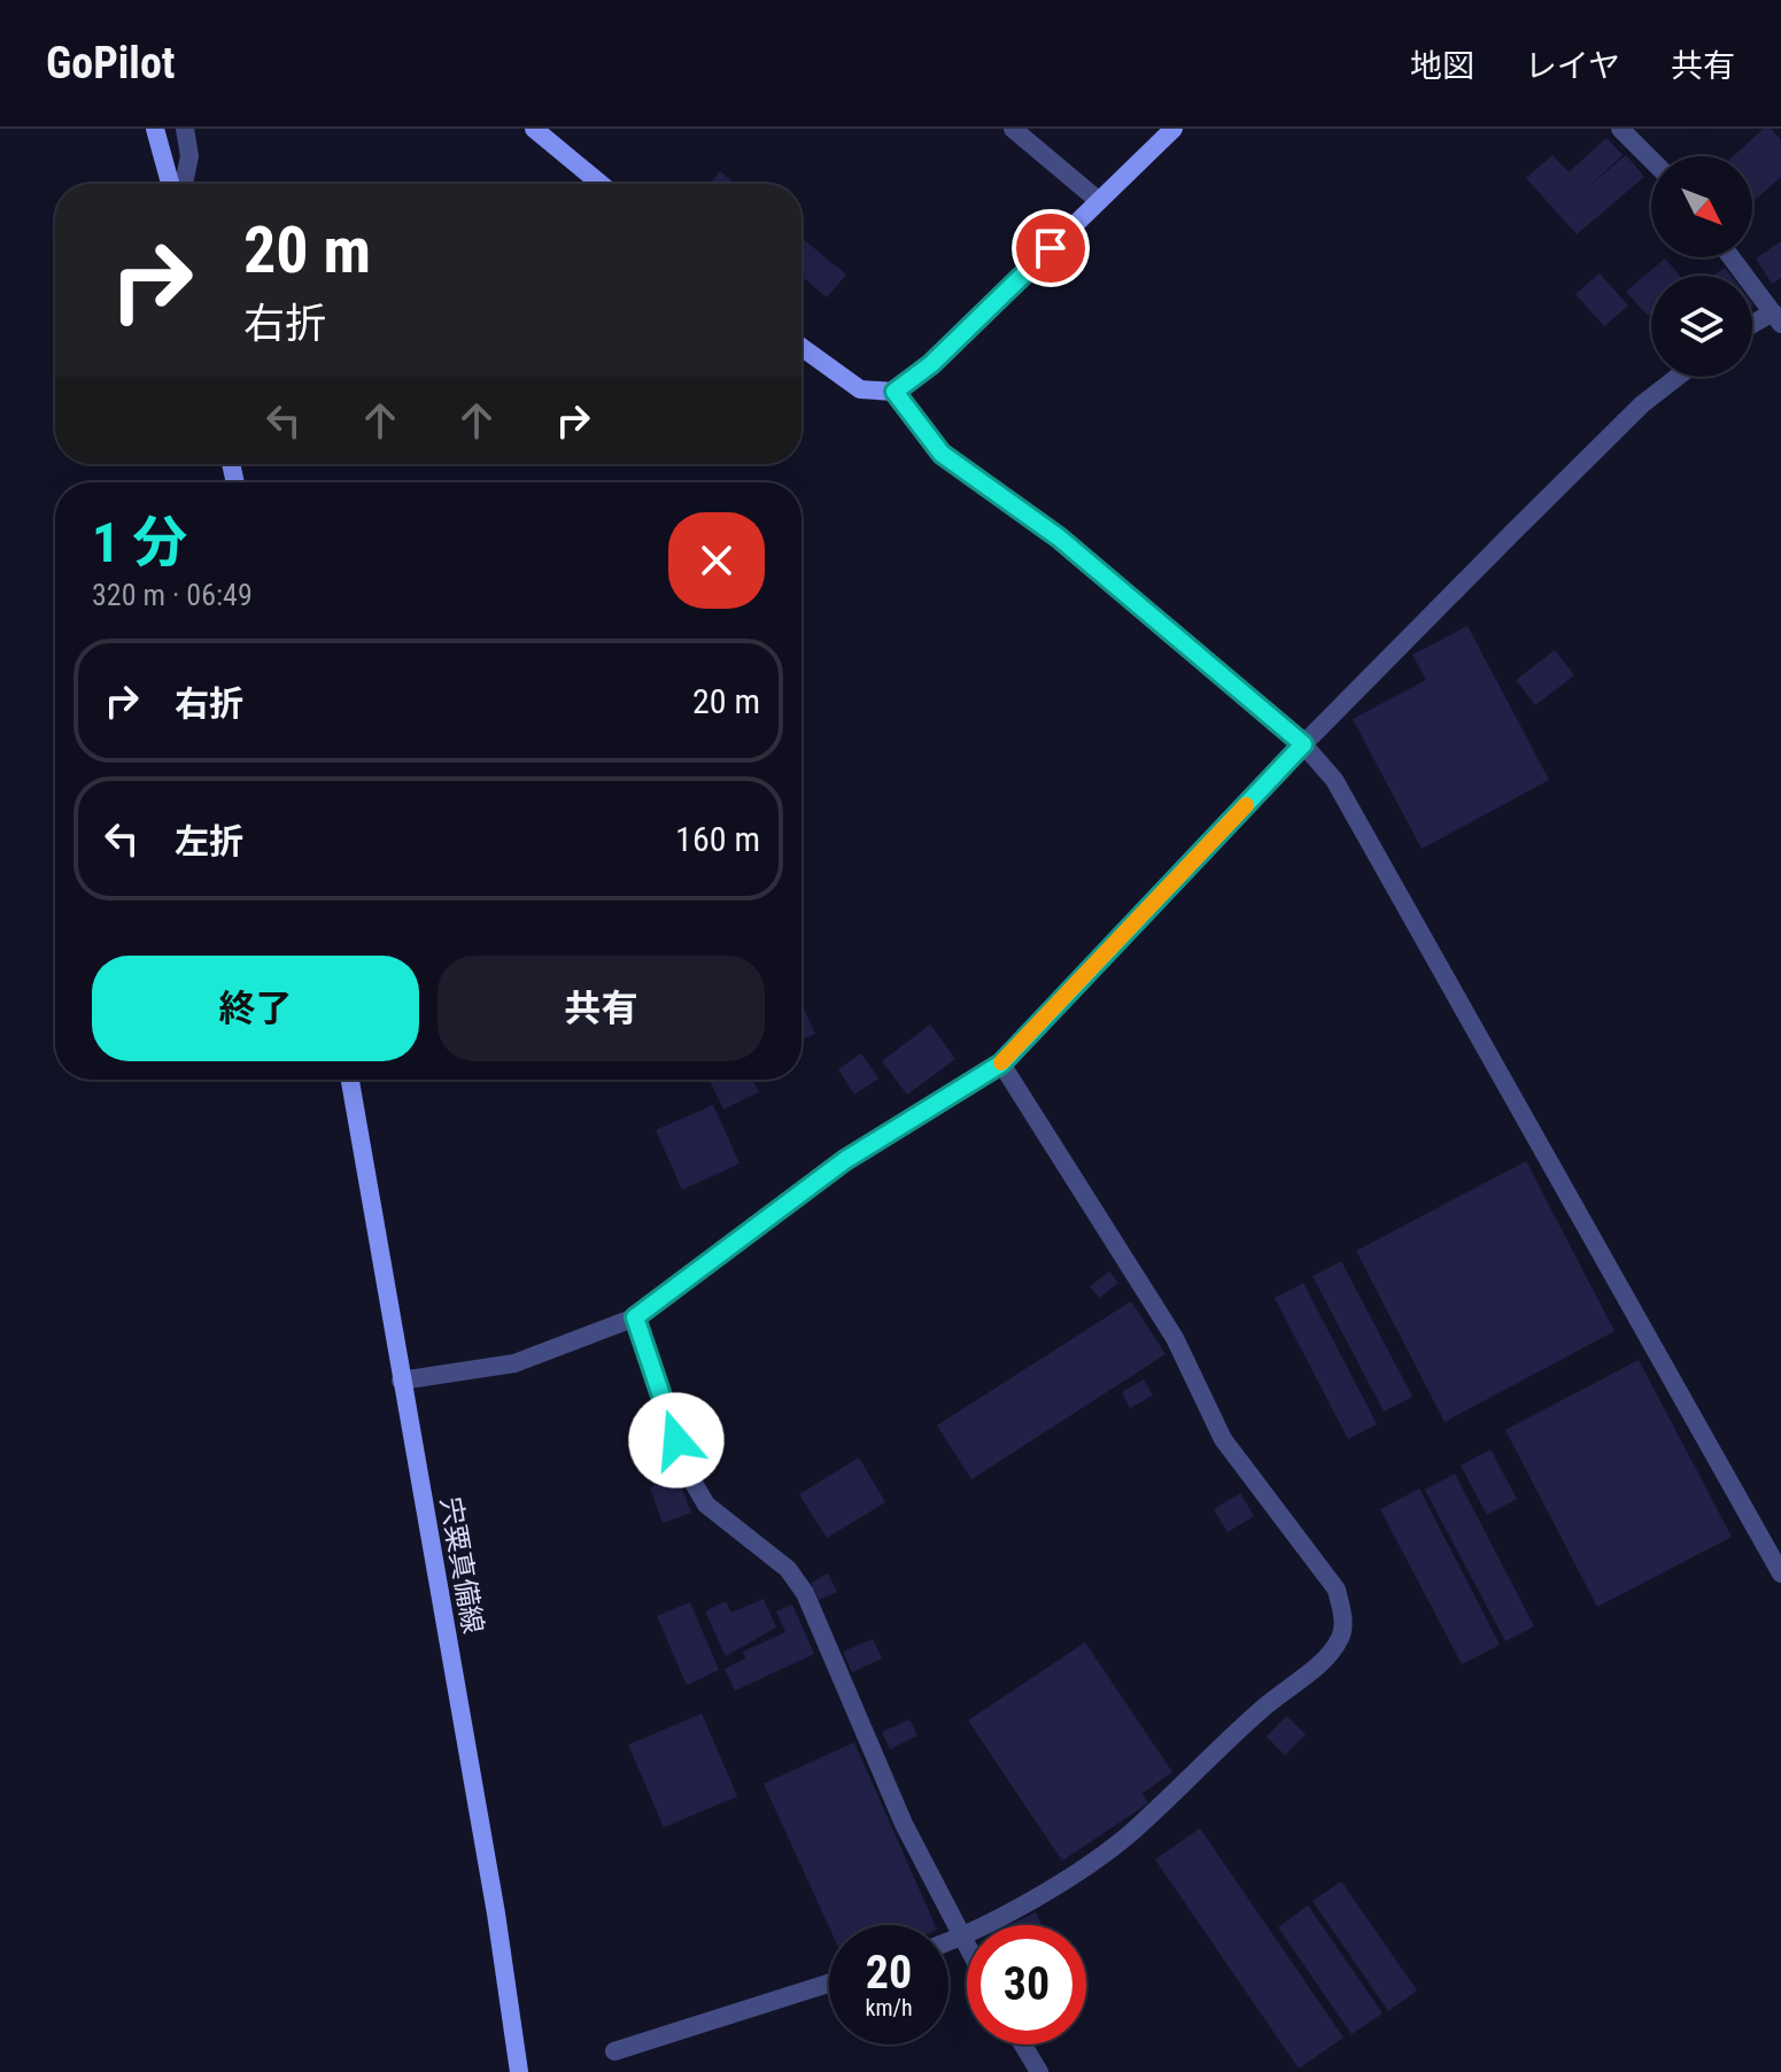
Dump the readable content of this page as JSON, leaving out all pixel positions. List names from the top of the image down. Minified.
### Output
{"streets":{"main road":["宍粟真備線"]},"north":"bottom right","page":{"header":"GoPilot","nav":["地図","レイヤ","共有"],"turn":["20 m","右折"],"heading":["1 分","320 m · 06:49"],"list":[{"name":"右折","value":"20 m"},{"name":"左折","value":"160 m"}],"buttons":["終了","共有"],"speed":"20 km/h","limit":"30"}}
